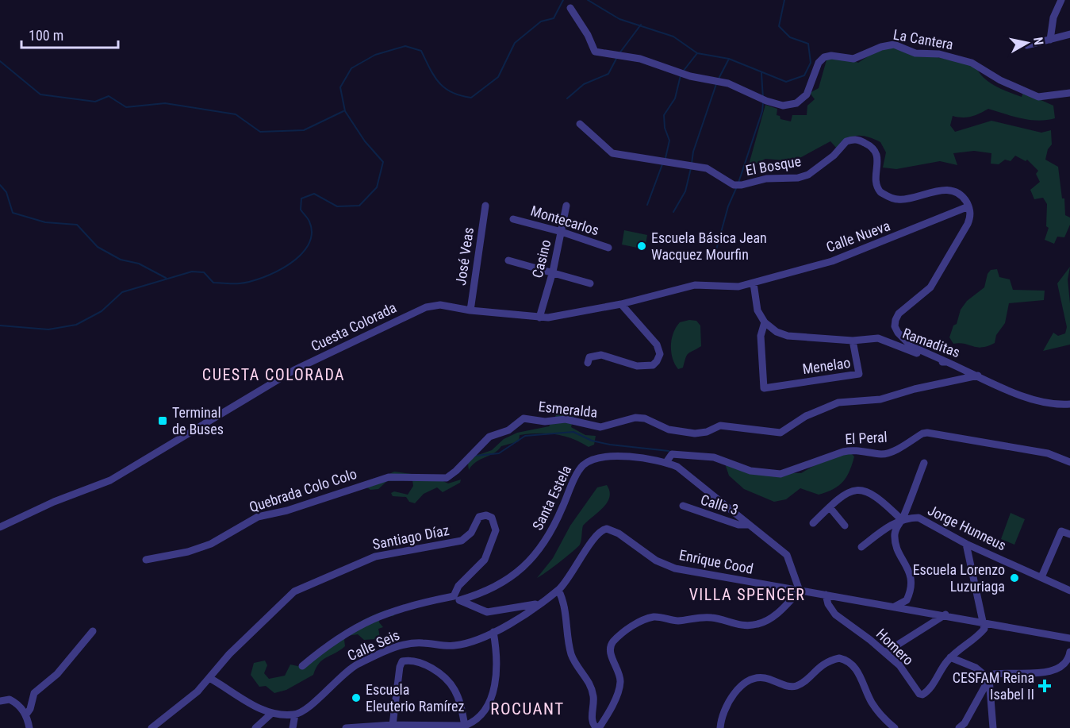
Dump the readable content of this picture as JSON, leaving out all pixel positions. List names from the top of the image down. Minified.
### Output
{"streets":{"street":["La Cantera","El Bosque","Montecarlos","Calle Nueva","José Veas","Casino","Cuesta Colorada","Ramaditas","Menelao","Esmeralda","El Peral","Quebrada Colo Colo","Santa Estela","Calle 3","Jorge Hunneus","Santiago Díaz","Enrique Cood","Calle Seis","Homero"]},"crossings":[["El Bosque","Calle Nueva"],["Montecarlos","Casino"],["Calle Nueva","Cuesta Colorada"],["José Veas","Cuesta Colorada"],["Casino","Cuesta Colorada"],["Ramaditas","Menelao"],["Ramaditas","Esmeralda"],["Esmeralda","Quebrada Colo Colo"],["El Peral","Santa Estela"],["Santa Estela","Calle 3"],["Santa Estela","Santiago Díaz"],["Santa Estela","Enrique Cood"],["Enrique Cood","Calle Seis"],["Enrique Cood","Homero"]],"districts":["CUESTA COLORADA","VILLA SPENCER","ROCUANT"],"places":{"other":["Escuela Básica Jean Wacquez Mourfin","Escuela Lorenzo Luzuriaga","Escuela Eleuterio Ramírez"],"transit":["Terminal de Buses"],"health":["CESFAM Reina Isabel II"]},"scale_bar":"100 m","north":"right"}
